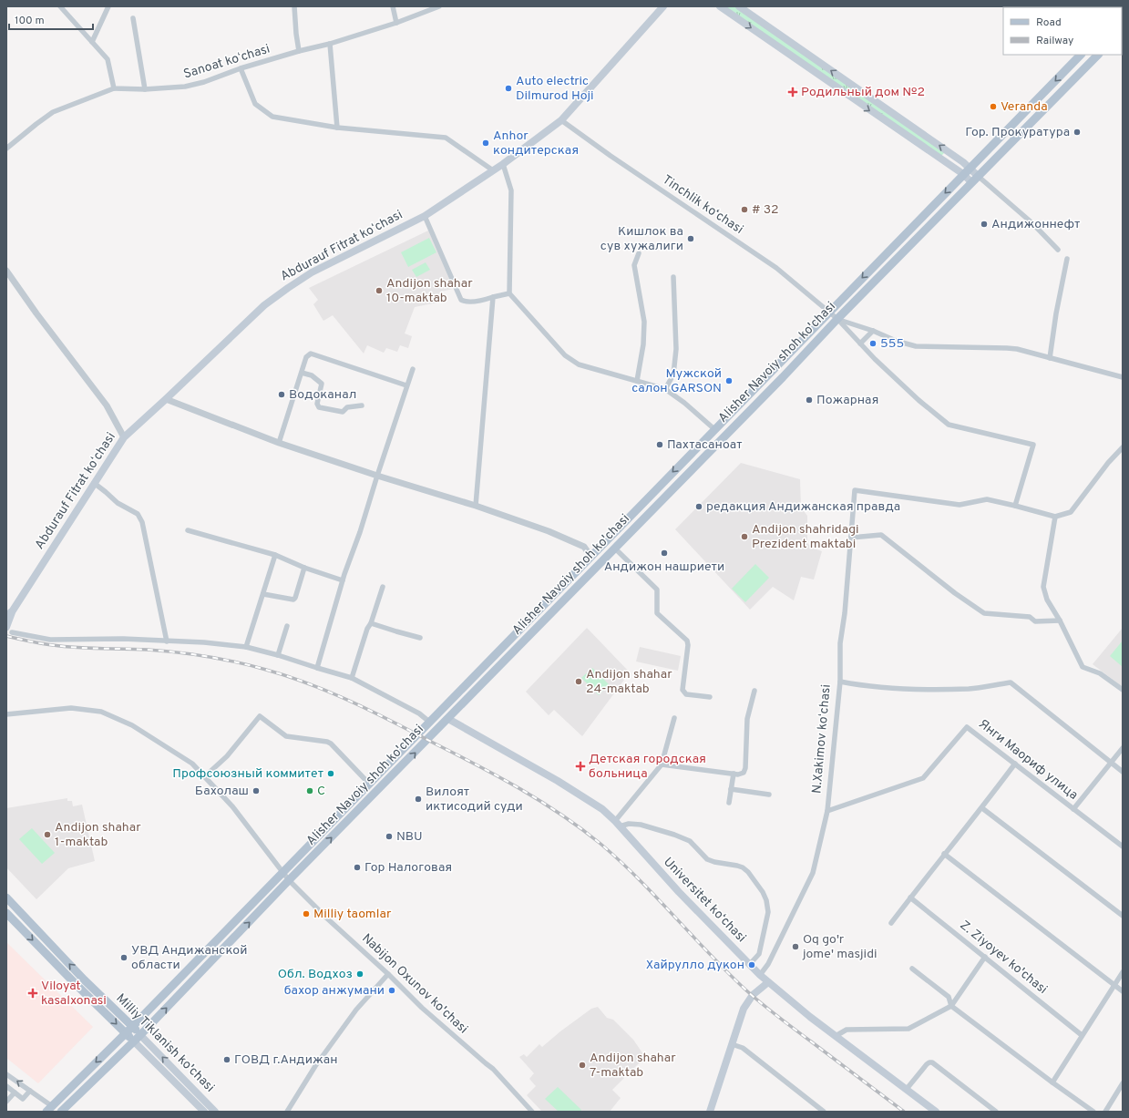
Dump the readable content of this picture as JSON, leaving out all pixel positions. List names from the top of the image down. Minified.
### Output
{"streets":{"main road":["Abdurauf Fitrat koʻchasi","Alisher Navoiy shoh ko'chasi","Universitet kо‘chasi","Milliy Tiklanish ko'chasi"],"street":["Sanoat koʻchasi","Tinchlik kо‘chasi","N.Xakimov koʻchasi","Янги Маориф улица","Z. Ziyoyev ko'chasi","Nabijon Oxunov ko'chasi"]},"crossings":[["Tinchlik kо‘chasi","Abdurauf Fitrat koʻchasi"],["Tinchlik kо‘chasi","Alisher Navoiy shoh ko'chasi"],["Tinchlik kо‘chasi","N.Xakimov koʻchasi"],["Alisher Navoiy shoh ko'chasi","Universitet kо‘chasi"],["Alisher Navoiy shoh ko'chasi","Nabijon Oxunov ko'chasi"],["Alisher Navoiy shoh ko'chasi","Milliy Tiklanish ko'chasi"],["N.Xakimov koʻchasi","Янги Маориф улица"],["N.Xakimov koʻchasi","Universitet kо‘chasi"]],"places":{"other":["Auto electric Dilmurod Hoji","Veranda","Гор. Прокуратура","Anhor кондитерская","# 32","Андижоннефт","Кишлок ва сув хужалиги","Andijon shahar 10-maktab","555","Мужской салон GARSON","Водоканал","Пожарная","Пахтасаноат","редакция Андижанская правда","Andijon shahridagi Prezident maktabi","Андижон нашриети","Andijon shahar 24-maktab","Профсоюзный коммитет","Бахолаш","С","Вилоят иктисодий суди","Andijon shahar 1-maktab","NBU","Гор Налоговая","Milliy taomlar","Oq go'r jome' masjidi","УВД Андижанской области","Хайрулло дукон","Обл. Водхоз","бахор анжумани","ГОВД г.Андижан","Andijon shahar 7-maktab"],"health":["Родильный дом №2","Детская городская больница","Viloyat kasalxonasi"]},"legend":["Road","Railway"],"scale_bar":"100 m"}
